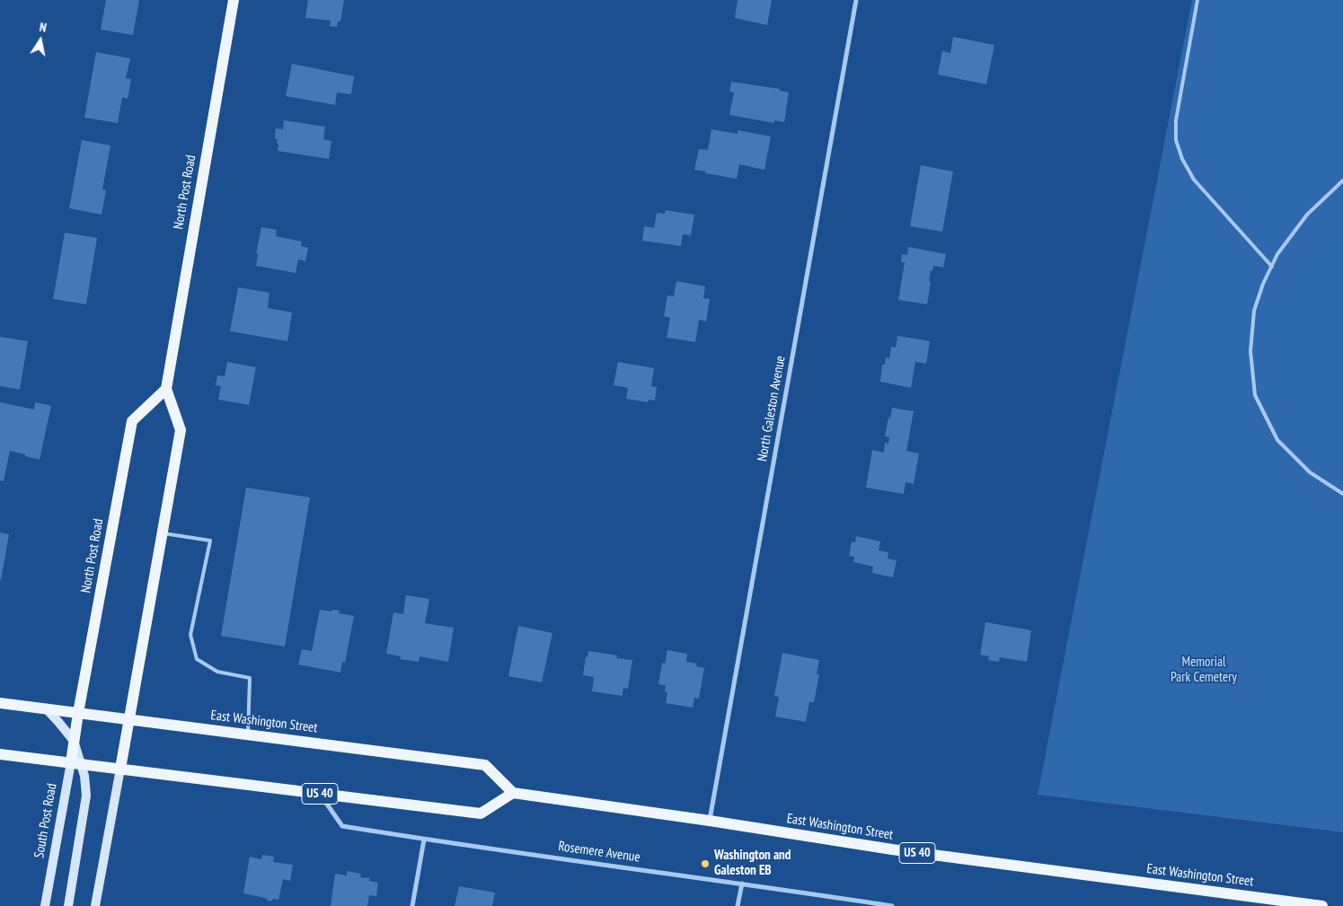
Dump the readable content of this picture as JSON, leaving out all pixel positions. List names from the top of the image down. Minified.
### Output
{"streets":{"main road":["North Post Road","East Washington Street","US 40","South Post Road"],"street":["North Galeston Avenue","Rosemere Avenue"]},"crossings":[["North Post Road","East Washington Street"],["North Post Road","US 40"],["North Post Road","South Post Road"],["North Galeston Avenue","East Washington Street"],["East Washington Street","US 40"],["US 40","South Post Road"],["US 40","Rosemere Avenue"]],"parks":["Memorial Park Cemetery"],"places":["Washington and Galeston EB"],"north":"top"}
